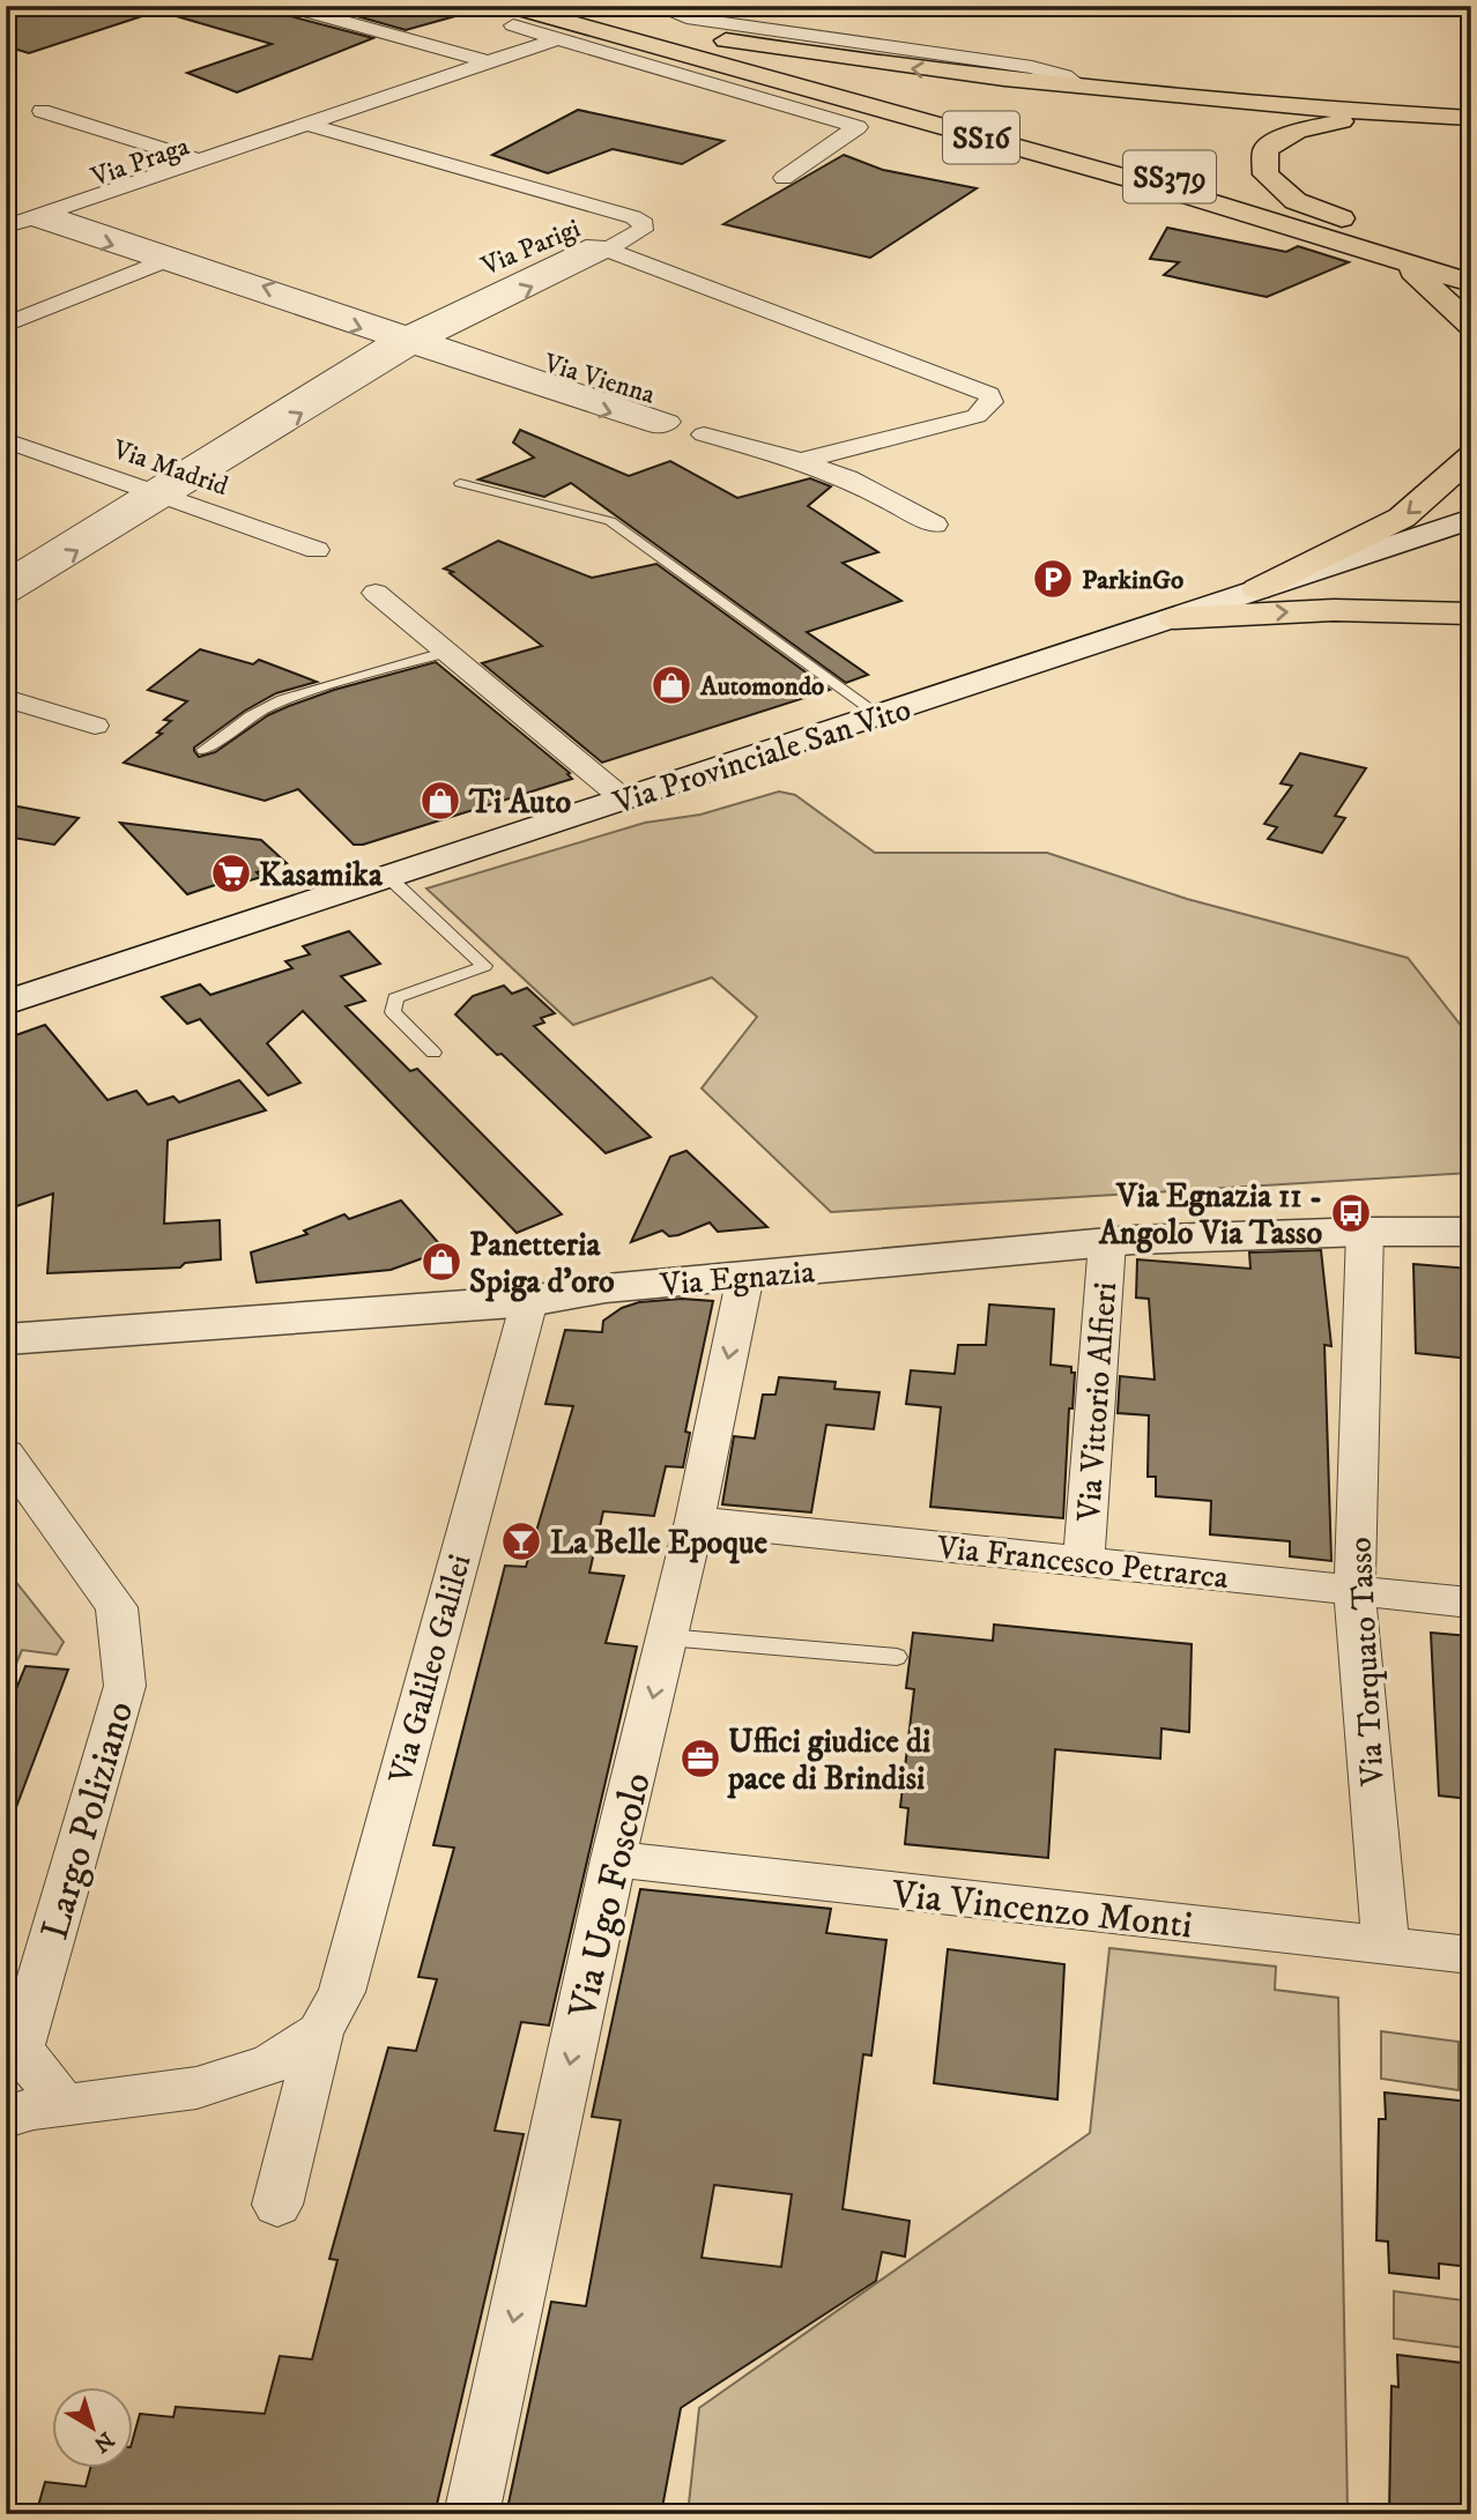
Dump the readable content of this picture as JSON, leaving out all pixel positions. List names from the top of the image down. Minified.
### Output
{"streets":{"highway":["SS16","SS379"],"main road":["Via Provinciale San Vito","Via Egnazia"],"street":["Via Praga","Via Parigi","Via Vienna","Via Madrid","Via Vittorio Alfieri","Via Francesco Petrarca","Via Torquato Tasso","Via Galileo Galilei","Largo Poliziano","Via Ugo Foscolo","Via Vincenzo Monti"]},"crossings":[["Via Praga","Via Parigi"],["Via Praga","Via Vienna"],["Via Parigi","Via Vienna"],["Via Parigi","Via Madrid"],["Via Egnazia","Via Vittorio Alfieri"],["Via Egnazia","Via Torquato Tasso"],["Via Egnazia","Via Galileo Galilei"],["Via Egnazia","Via Ugo Foscolo"],["Via Vittorio Alfieri","Via Francesco Petrarca"],["Via Francesco Petrarca","Via Torquato Tasso"],["Via Francesco Petrarca","Via Ugo Foscolo"],["Via Torquato Tasso","Via Vincenzo Monti"],["Via Ugo Foscolo","Via Vincenzo Monti"]],"one_way":["Via Ugo Foscolo"],"places":{"parking":["ParkinGo"],"shop":["Automondo","Ti Auto","Panetteria Spiga d'oro"],"supermarket":["Kasamika"],"bus stop":["Via Egnazia 11 - Angolo Via Tasso"],"bar":["La Belle Epoque"],"office":["Uffici giudice di pace di Brindisi"]},"north":"bottom right"}
